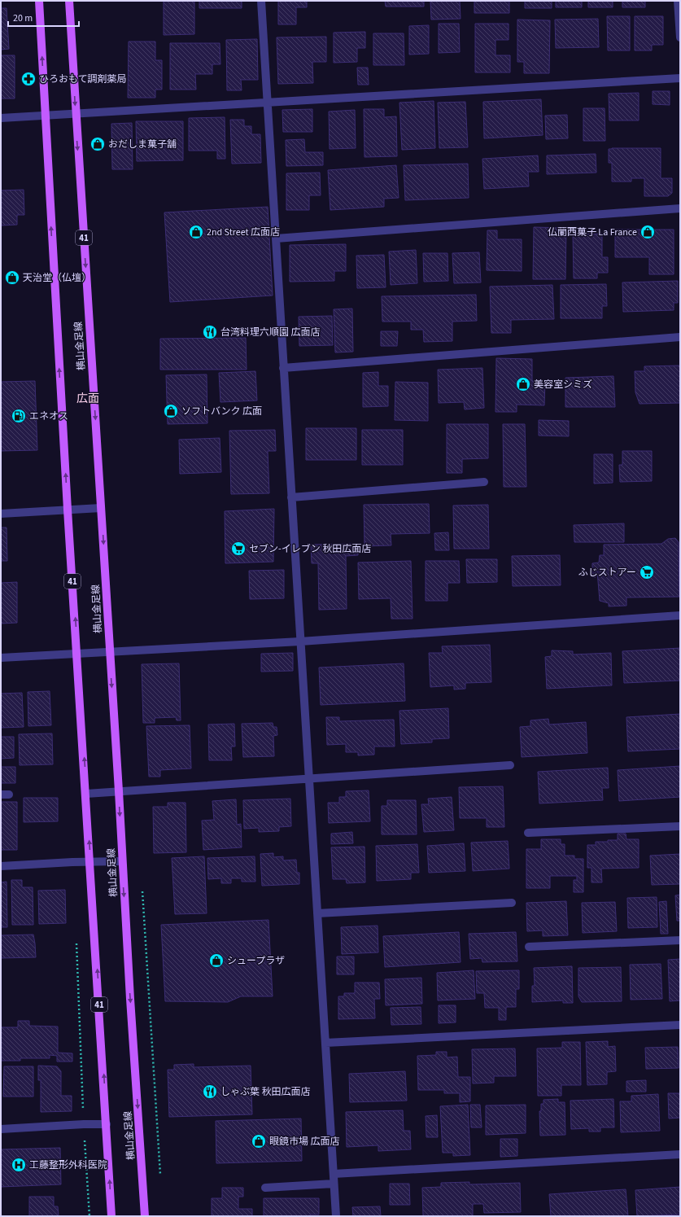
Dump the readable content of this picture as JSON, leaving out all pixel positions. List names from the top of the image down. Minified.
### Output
{"streets":{"main road":["41","横山金足線"]},"districts":["広面"],"places":{"pharmacy":["ひろおもて調剤薬局"],"shop":["おだしま菓子舗","2nd Street 広面店","仏蘭西菓子 La France","天治堂（仏壇）","美容室シミズ","ソフトバンク 広面","シュープラザ","眼鏡市場 広面店"],"restaurant":["台湾料理六順園 広面店","しゃぶ葉 秋田広面店"],"fuel station":["エネオス"],"supermarket":["セブン-イレブン 秋田広面店","ふじストアー"],"hospital":["工藤整形外科医院"]},"scale_bar":"20 m"}
